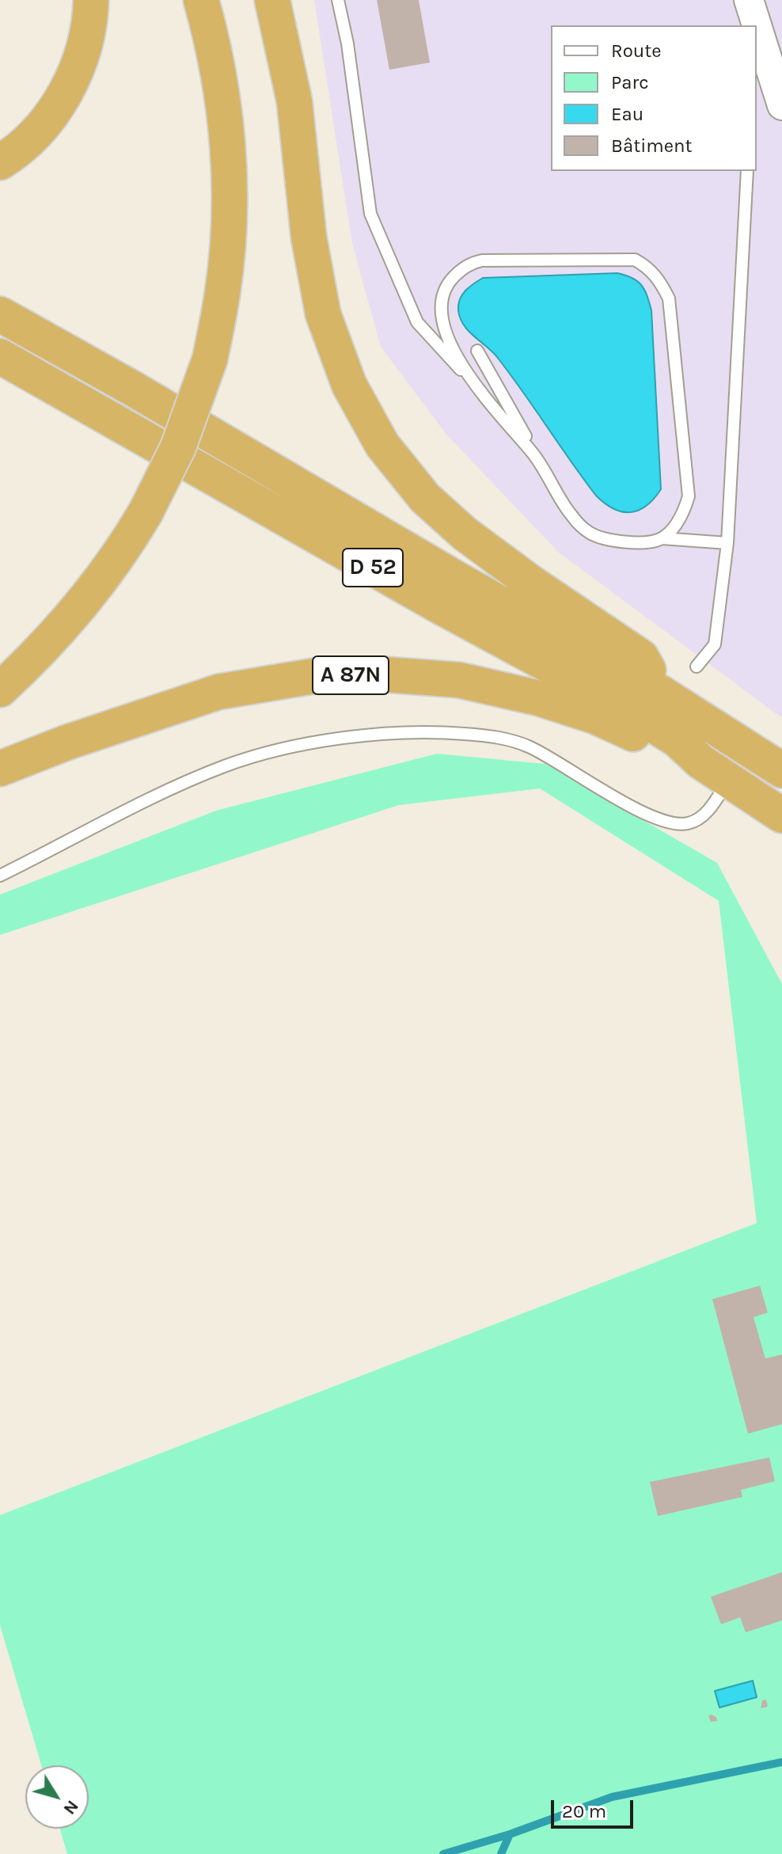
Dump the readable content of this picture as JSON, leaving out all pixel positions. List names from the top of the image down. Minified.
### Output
{"streets":{"highway":["D 52","A 87N"]},"crossings":[["D 52","A 87N"]],"legend":["Route","Parc","Eau","Bâtiment"],"scale_bar":"20 m","north":"bottom right"}
